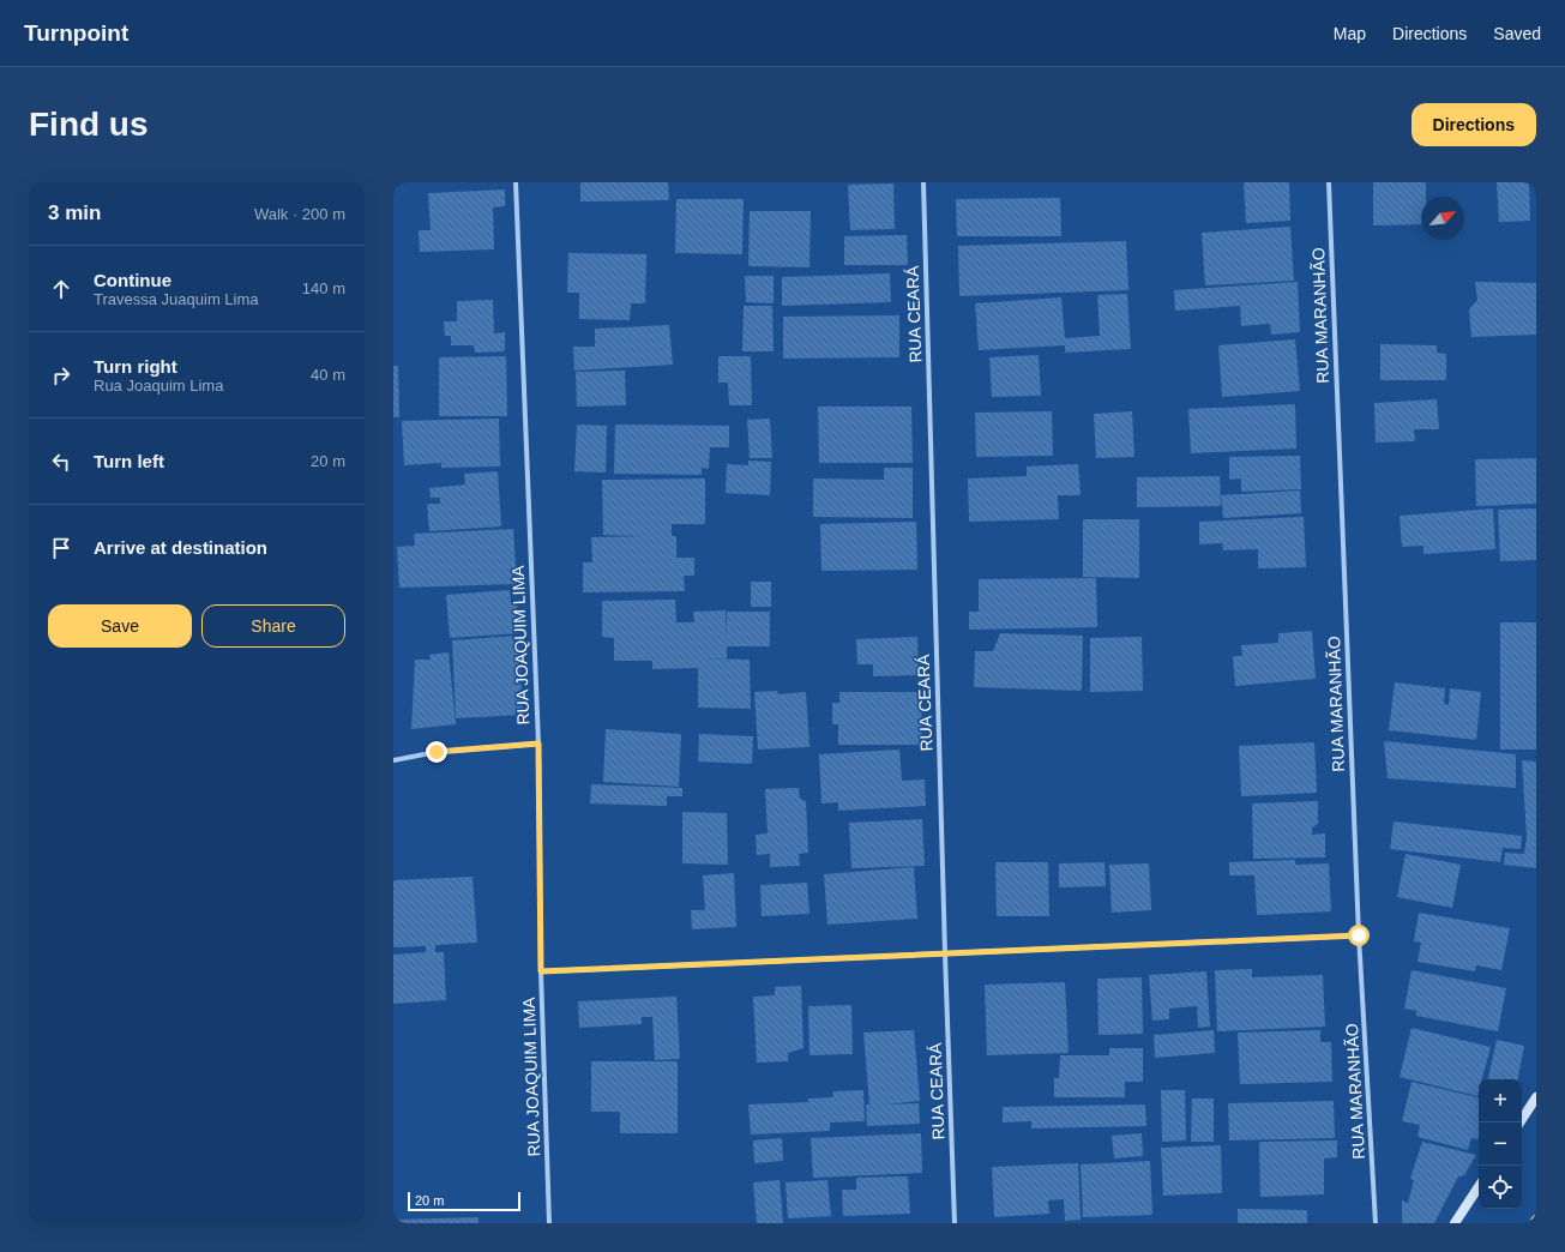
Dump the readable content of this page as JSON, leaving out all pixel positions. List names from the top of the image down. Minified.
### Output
{"streets":{"street":["RUA CEARÁ","RUA MARANHÃO","RUA JOAQUIM LIMA"]},"scale_bar":"20 m","north":"top right","page":{"header":"Turnpoint","nav":["Map","Directions","Saved"],"buttons":["Directions",["Save","Share"]],"title":"Find us","heading":["3 min","Walk · 200 m"],"list":[["Continue","Travessa Juaquim Lima","140 m"],["Turn right","Rua Joaquim Lima","40 m"],["Turn left","20 m"],"Arrive at destination"],"map_buttons":["+","−"],"scale":"20 m"}}
